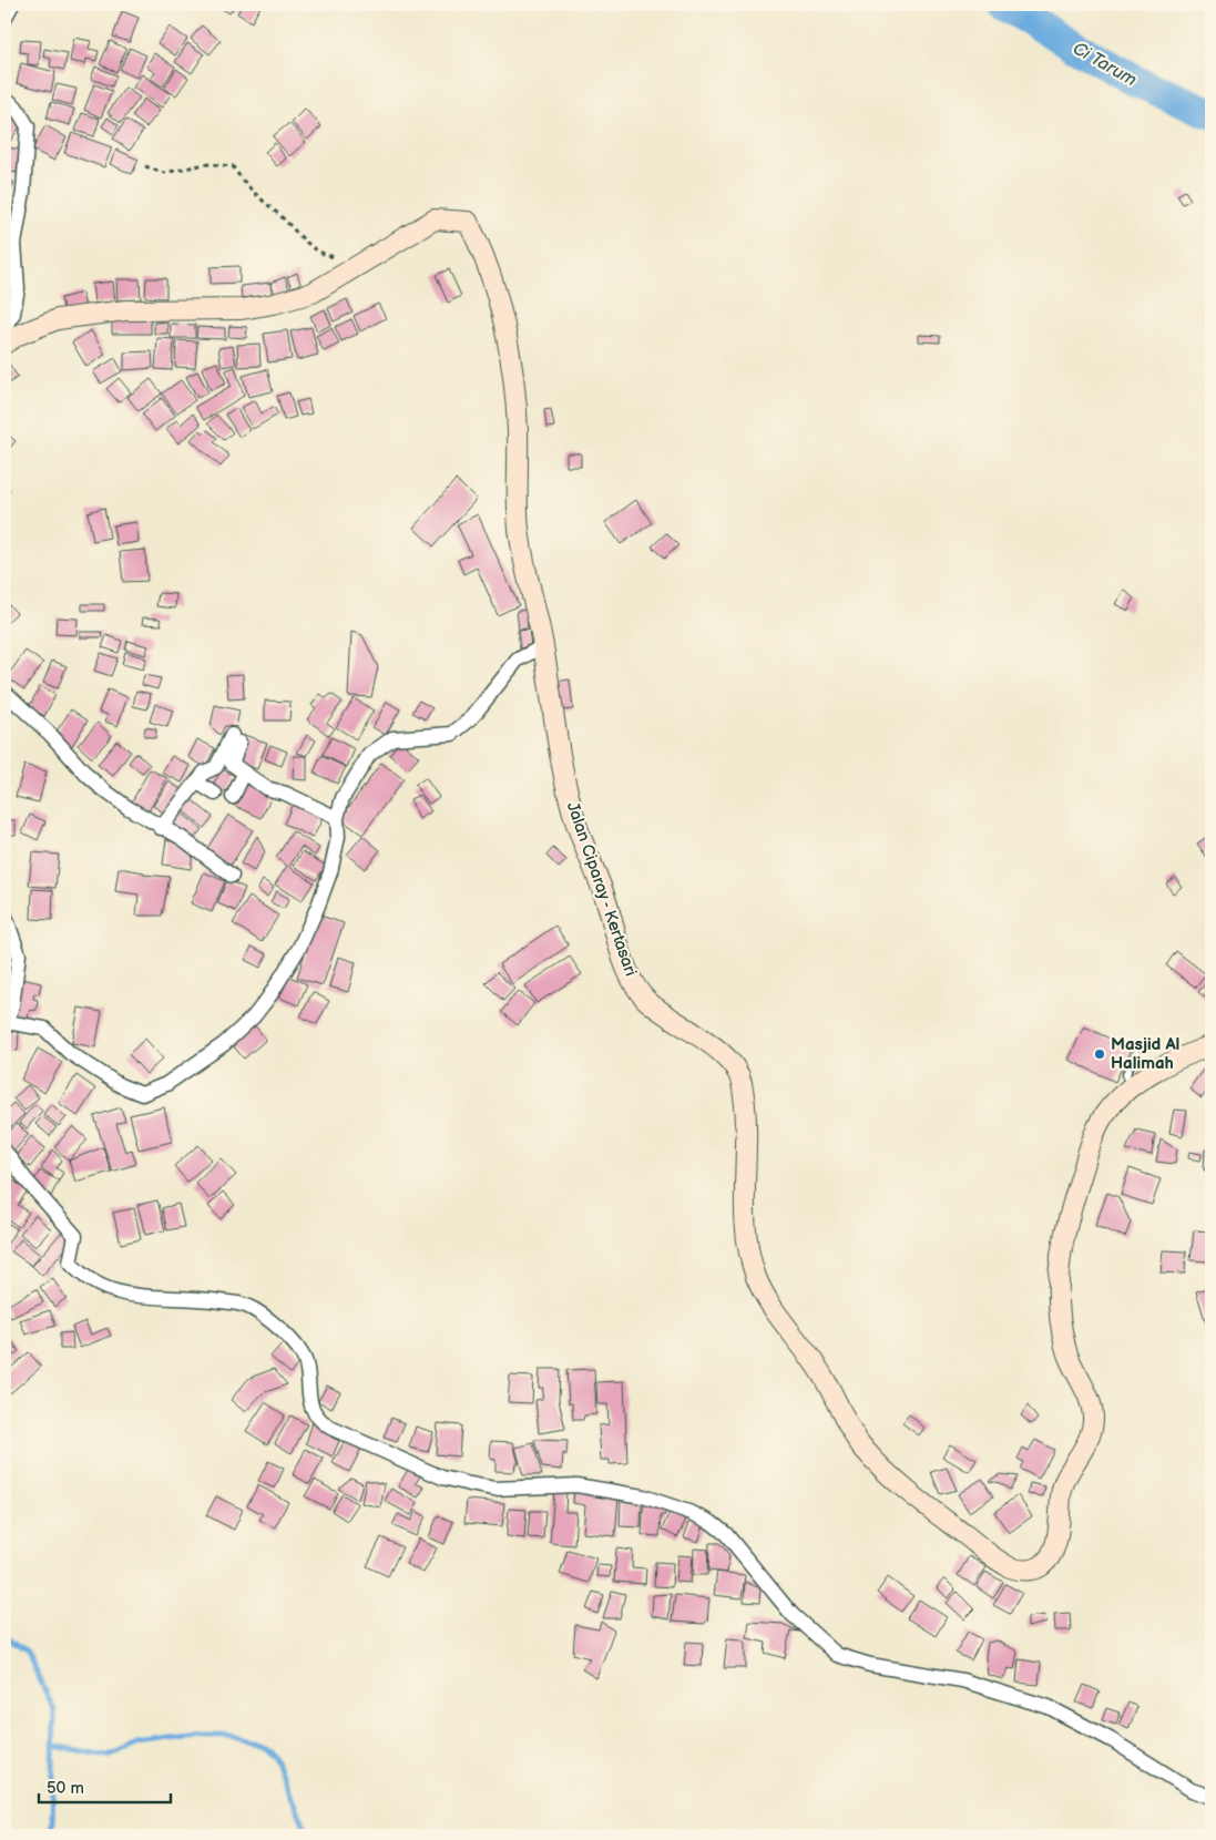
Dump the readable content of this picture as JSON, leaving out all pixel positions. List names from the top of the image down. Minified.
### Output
{"streets":{"main road":["Jalan Ciparay - Kertasari"]},"water":["Ci Tarum"],"places":["Masjid Al Halimah"],"scale_bar":"50 m"}
